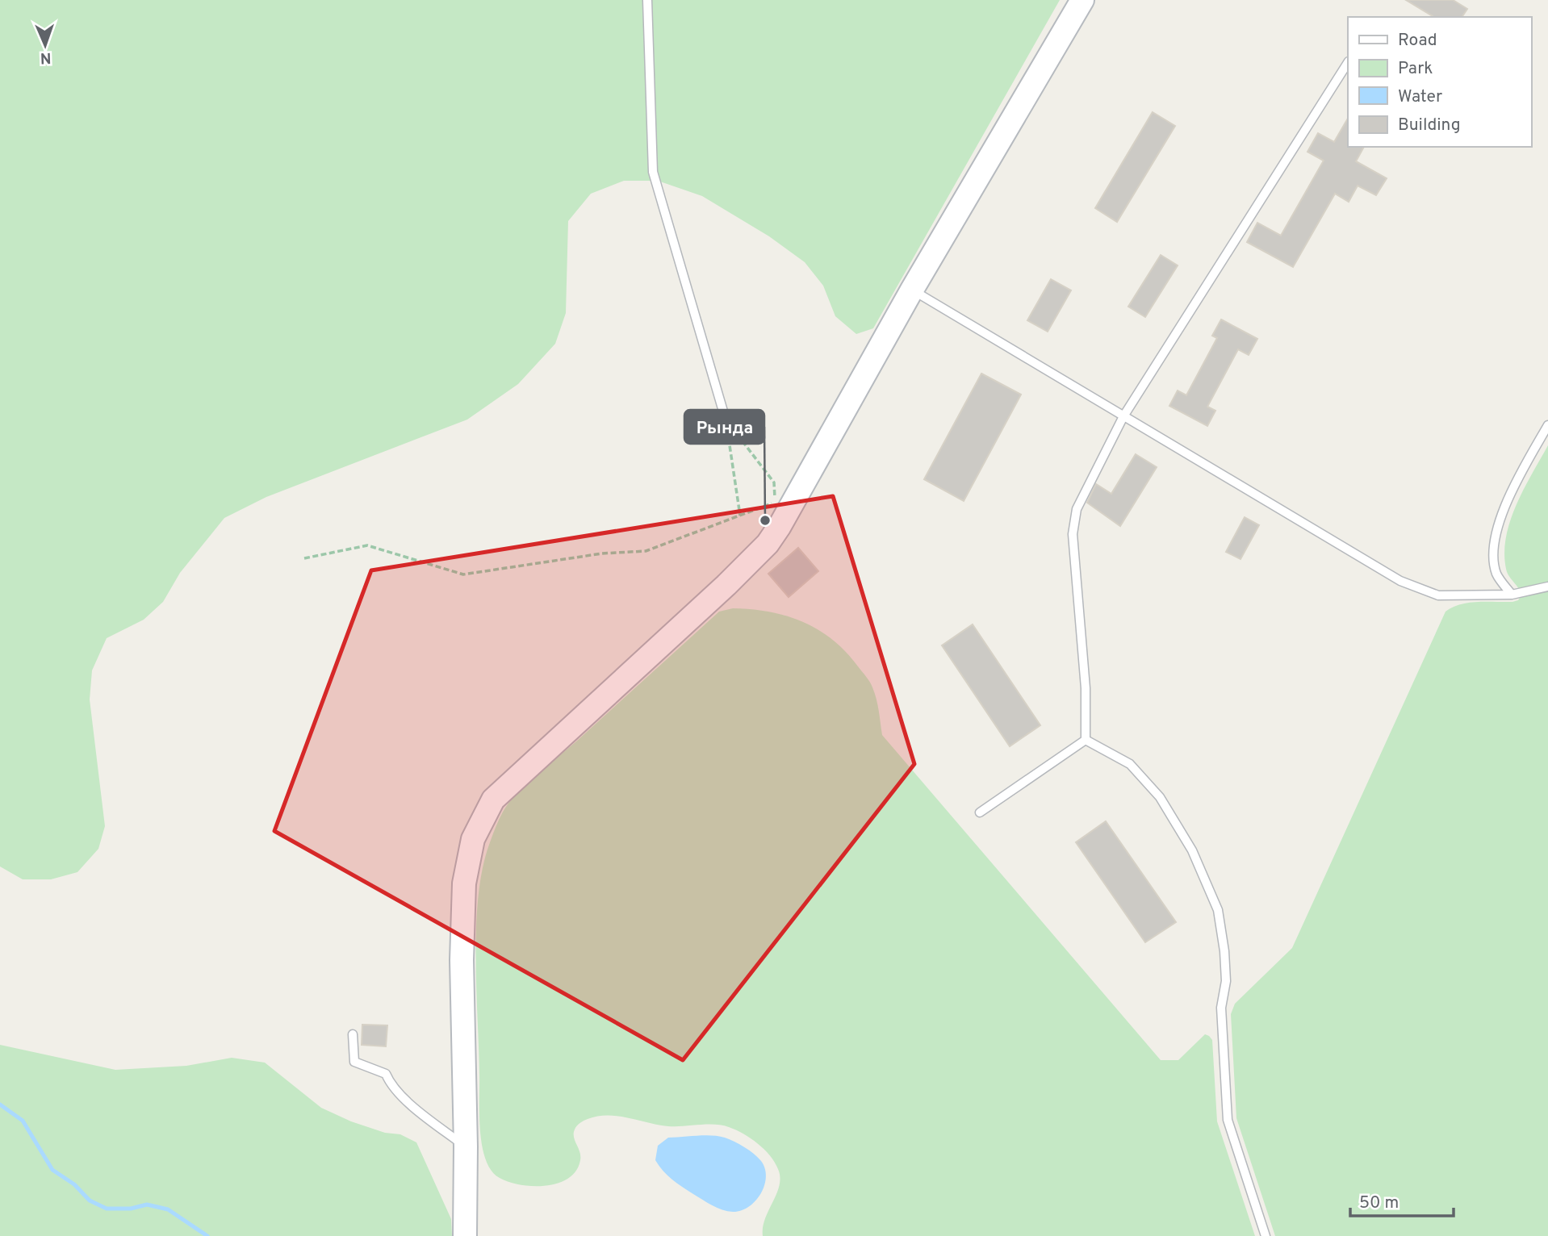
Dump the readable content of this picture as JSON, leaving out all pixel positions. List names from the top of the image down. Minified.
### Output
{"places":["Рында"],"legend":["Road","Park","Water","Building"],"scale_bar":"50 m","north":"bottom"}
